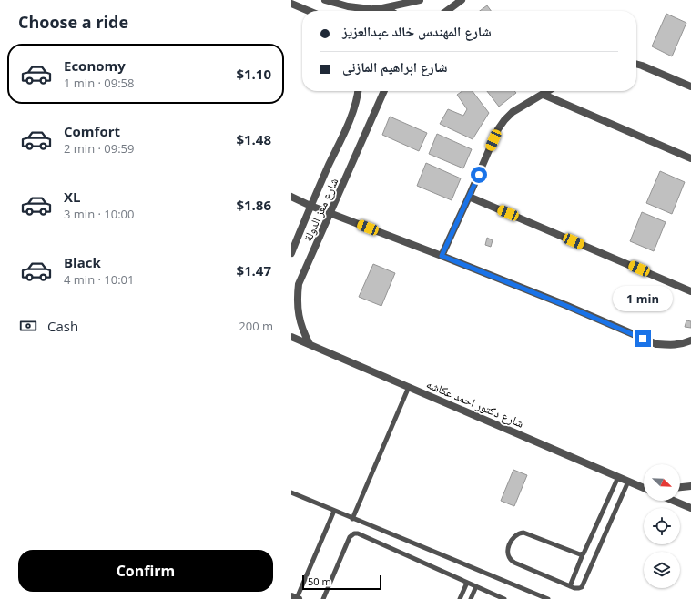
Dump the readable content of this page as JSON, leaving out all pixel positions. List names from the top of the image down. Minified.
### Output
{"streets":{"street":["شارع معز الدولة","شارع دكتور احمد عكاشه"]},"crossings":[["شارع معز الدولة","شارع دكتور احمد عكاشه"]],"scale_bar":"50 m","north":"bottom right","page":{"heading":"Choose a ride","banner":["شارع المهندس خالد عبدالعزيز","شارع ابراهيم المازنى"],"list":[{"name":"Economy","note":"1 min · 09:58","value":"$1.10"},{"name":"Comfort","note":"2 min · 09:59","value":"$1.48"},{"name":"XL","note":"3 min · 10:00","value":"$1.86"},{"name":"Black","note":"4 min · 10:01","value":"$1.47"}],"bubble":"1 min","pay":["Cash","200 m"],"buttons":"Confirm","scale":"50 m"}}
